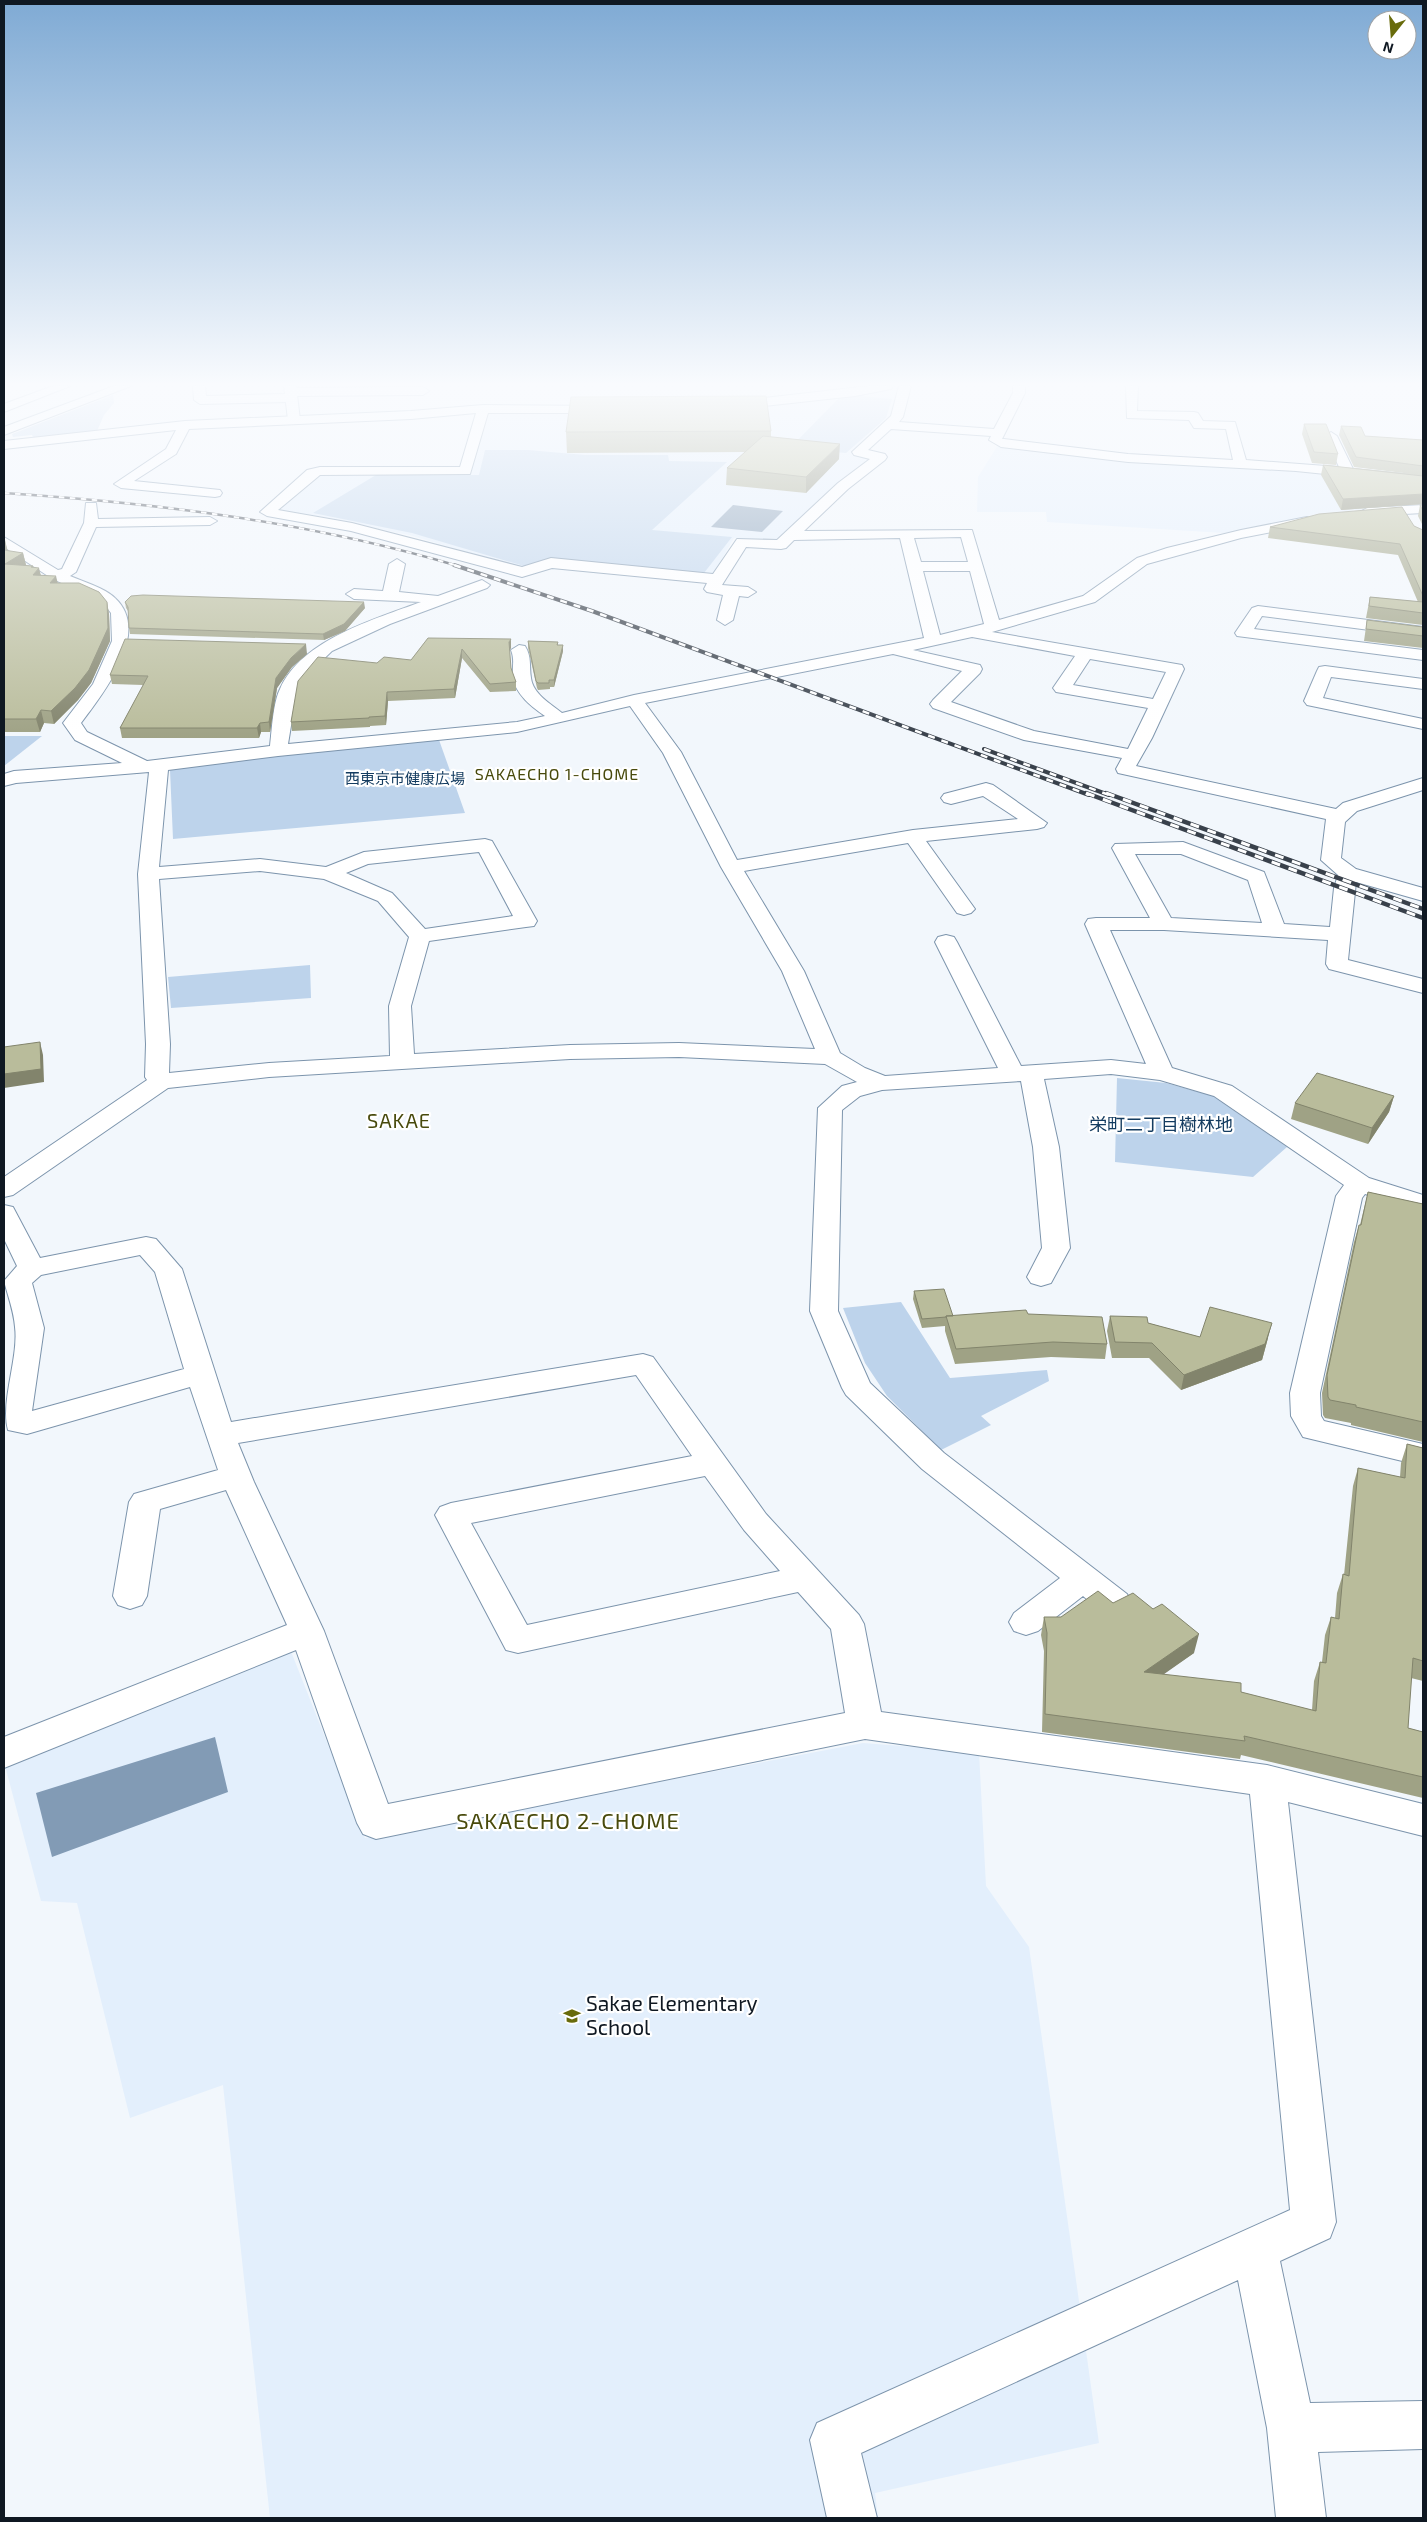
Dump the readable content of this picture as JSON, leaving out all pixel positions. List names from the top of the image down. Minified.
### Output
{"districts":["SAKAECHO 1-CHOME","SAKAE","SAKAECHO 2-CHOME"],"parks":["西東京市健康広場","栄町二丁目樹林地"],"places":{"school or university":["Sakae Elementary School"]},"north":"bottom"}
